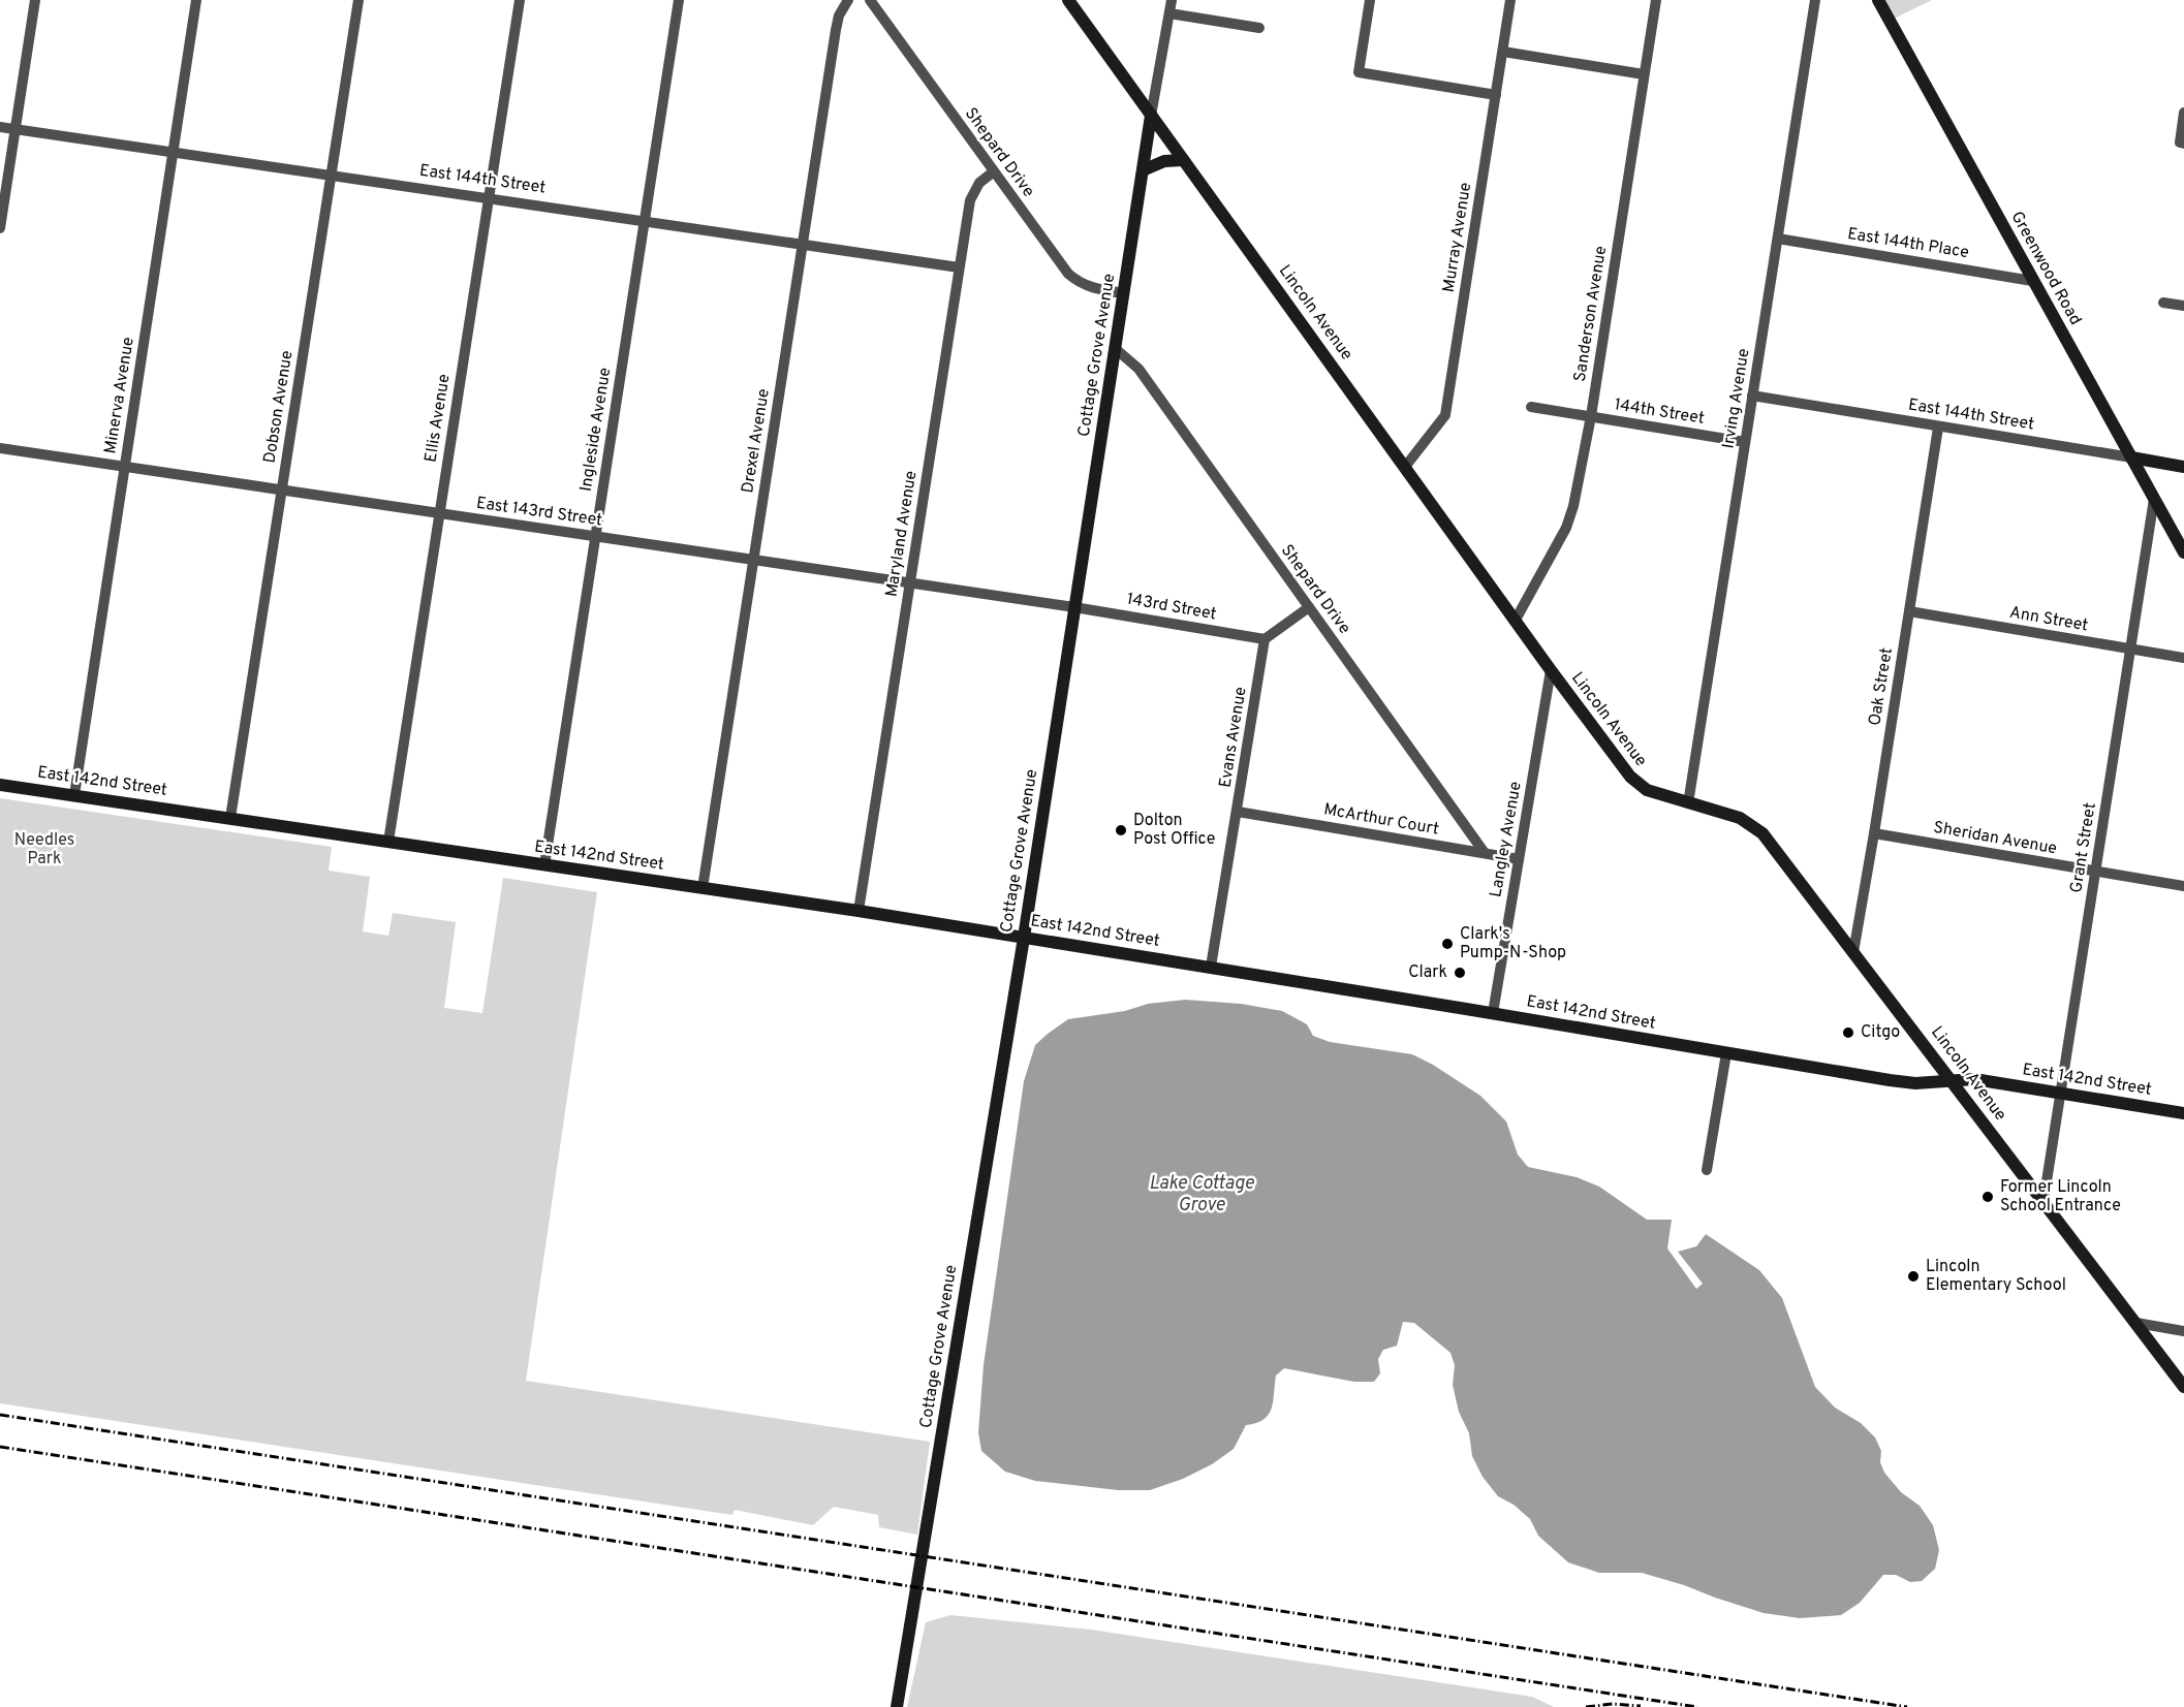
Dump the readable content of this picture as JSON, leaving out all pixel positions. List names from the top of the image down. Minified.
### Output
{"streets":{"street":["Shepard Drive","East 144th Street","Murray Avenue","East 144th Place","Greenwood Road","Lincoln Avenue","Sanderson Avenue","Cottage Grove Avenue","Minerva Avenue","Irving Avenue","Dobson Avenue","144th Street","Ellis Avenue","Ingleside Avenue","Drexel Avenue","East 143rd Street","Maryland Avenue","143rd Street","Ann Street","Oak Street","Evans Avenue","East 142nd Street","McArthur Court","Sheridan Avenue","Langley Avenue","Grant Street"]},"crossings":[["Shepard Drive","Cottage Grove Avenue"],["Shepard Drive","Maryland Avenue"],["Shepard Drive","McArthur Court"],["East 144th Street","Greenwood Road"],["East 144th Street","Minerva Avenue"],["East 144th Street","Irving Avenue"],["East 144th Street","Dobson Avenue"],["East 144th Street","Ellis Avenue"],["East 144th Street","Ingleside Avenue"],["East 144th Street","Drexel Avenue"],["East 144th Street","Maryland Avenue"],["East 144th Street","Oak Street"],["Murray Avenue","Lincoln Avenue"],["East 144th Place","Greenwood Road"],["East 144th Place","Irving Avenue"],["Greenwood Road","Grant Street"],["Lincoln Avenue","Sanderson Avenue"],["Lincoln Avenue","Cottage Grove Avenue"],["Lincoln Avenue","Irving Avenue"],["Lincoln Avenue","Oak Street"],["Lincoln Avenue","East 142nd Street"],["Lincoln Avenue","Langley Avenue"],["Lincoln Avenue","Grant Street"],["Sanderson Avenue","144th Street"],["Cottage Grove Avenue","East 143rd Street"],["Cottage Grove Avenue","143rd Street"],["Cottage Grove Avenue","East 142nd Street"],["Minerva Avenue","East 143rd Street"],["Minerva Avenue","East 142nd Street"],["Irving Avenue","144th Street"],["Dobson Avenue","East 143rd Street"],["Dobson Avenue","East 142nd Street"],["Ellis Avenue","East 143rd Street"],["Ellis Avenue","East 142nd Street"],["Ingleside Avenue","East 143rd Street"],["Ingleside Avenue","East 142nd Street"],["Drexel Avenue","East 143rd Street"],["Drexel Avenue","East 142nd Street"],["East 143rd Street","Maryland Avenue"],["East 143rd Street","143rd Street"],["Maryland Avenue","East 142nd Street"],["143rd Street","Evans Avenue"],["Ann Street","Oak Street"],["Ann Street","Grant Street"],["Oak Street","Sheridan Avenue"],["Evans Avenue","East 142nd Street"],["Evans Avenue","McArthur Court"],["East 142nd Street","Langley Avenue"],["East 142nd Street","Grant Street"],["McArthur Court","Langley Avenue"],["Sheridan Avenue","Grant Street"]],"water":["Lake Cottage Grove"],"parks":["Needles Park"],"places":["Dolton Post Office","Clark's Pump-N-Shop","Clark","Citgo","Former Lincoln School Entrance","Lincoln Elementary School"]}
